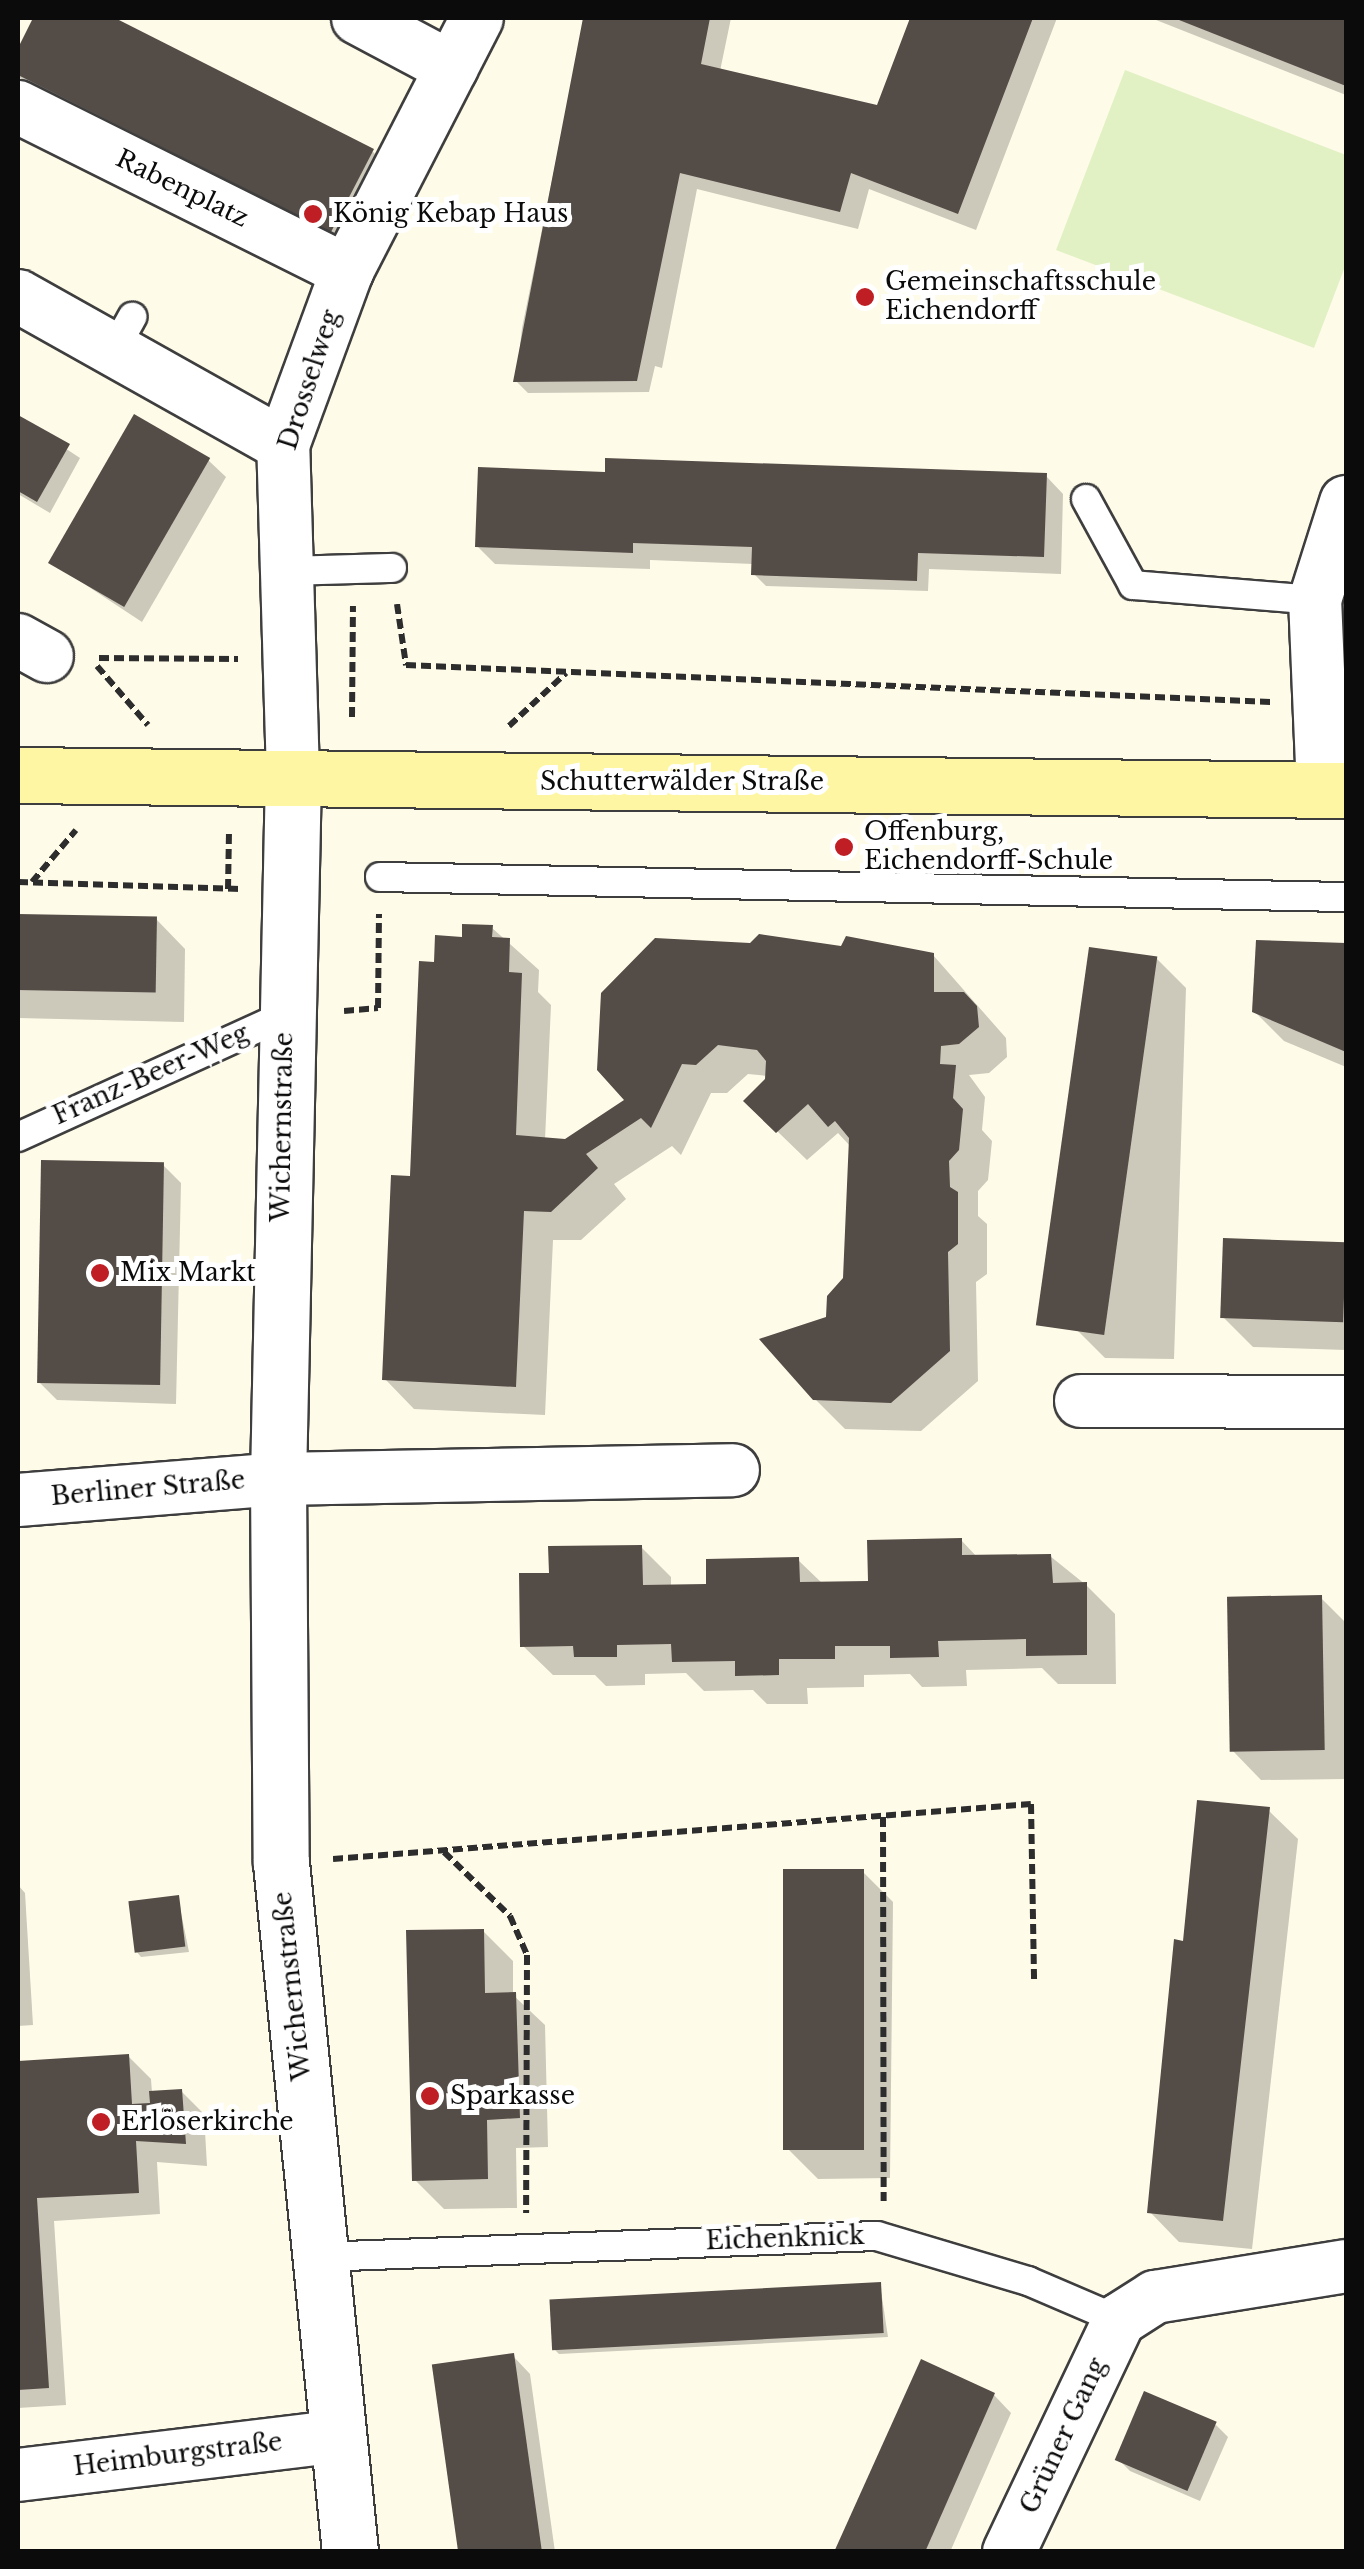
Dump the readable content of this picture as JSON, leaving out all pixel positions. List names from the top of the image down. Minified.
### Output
{"streets":{"main road":["Schutterwälder Straße"],"street":["Rabenplatz","Drosselweg","Wichernstraße","Berliner Straße","Grüner Gang","Heimburgstraße"],"lane":["Franz-Beer-Weg","Eichenknick"]},"crossings":[["Rabenplatz","Drosselweg"],["Drosselweg","Schutterwälder Straße"],["Drosselweg","Wichernstraße"],["Schutterwälder Straße","Wichernstraße"],["Franz-Beer-Weg","Wichernstraße"],["Wichernstraße","Berliner Straße"],["Wichernstraße","Eichenknick"],["Wichernstraße","Heimburgstraße"],["Eichenknick","Grüner Gang"]],"places":["König Kebap Haus","Gemeinschaftsschule Eichendorff","Offenburg, Eichendorff-Schule","Mix Markt","Sparkasse","Erlöserkirche"]}
